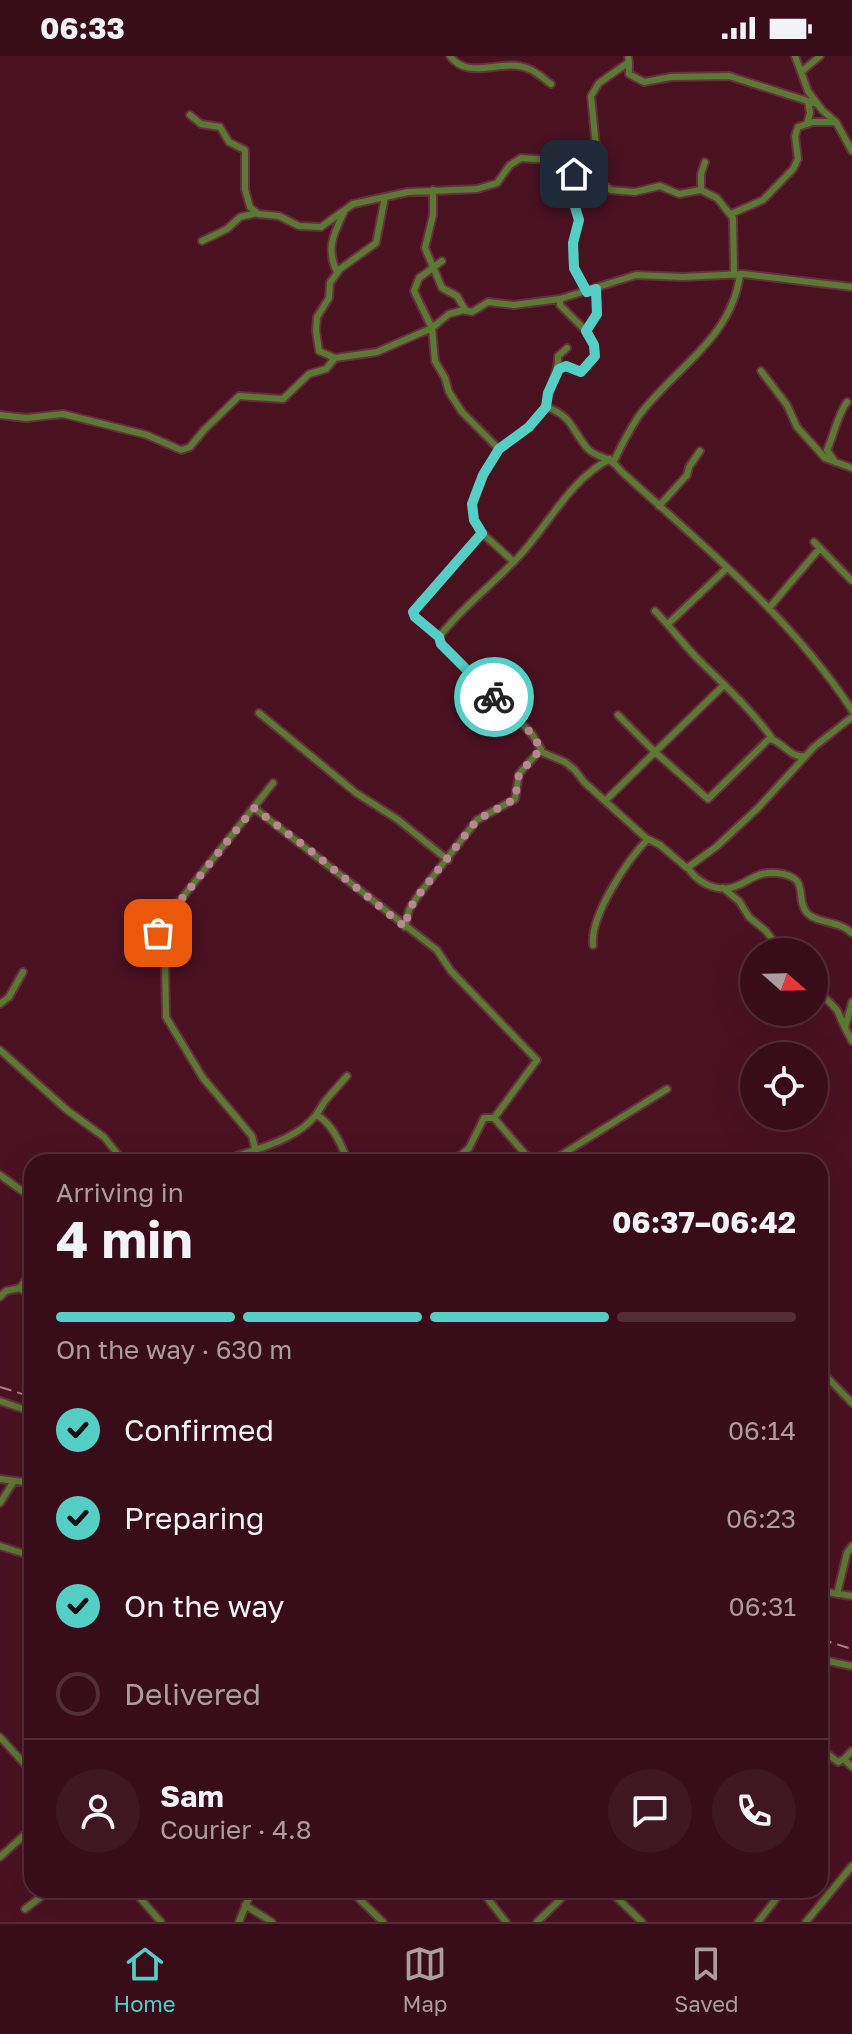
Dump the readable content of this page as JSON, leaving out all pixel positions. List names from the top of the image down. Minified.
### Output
{"north":"right","page":{"status":"06:33","heading":["4 min","Arriving in","06:37–06:42"],"panel":["Sam","Courier · 4.8"],"bar":"On the way · 630 m","list":[["Confirmed","06:14"],["Preparing","06:23"],["On the way","06:31"],"Delivered"],"tabs":["Home","Map","Saved"]}}
